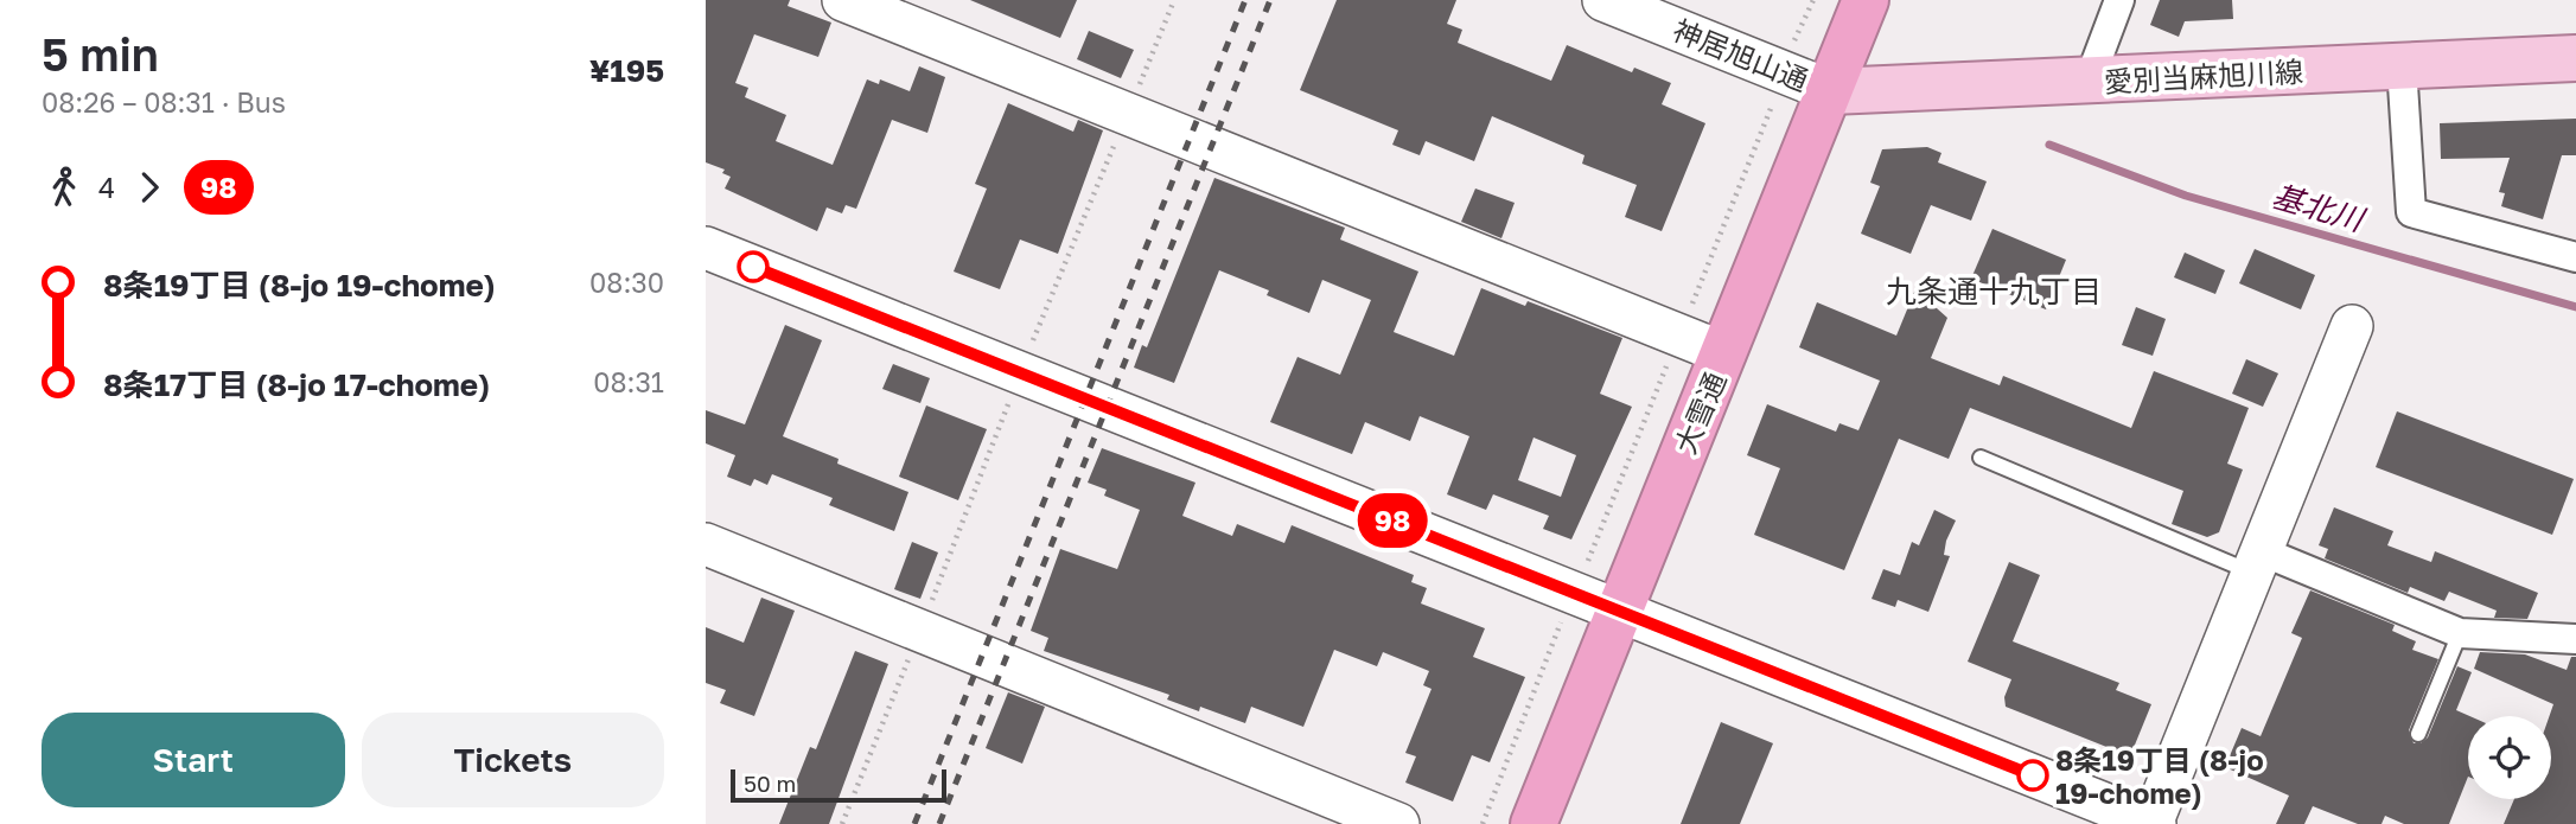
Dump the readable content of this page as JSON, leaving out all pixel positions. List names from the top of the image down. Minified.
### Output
{"streets":{"highway":["大雪通"],"main road":["愛別当麻旭川線"],"street":["神居旭山通"]},"crossings":[["神居旭山通","愛別当麻旭川線"],["神居旭山通","大雪通"],["愛別当麻旭川線","大雪通"]],"districts":["九条通十九丁目"],"water":["基北川"],"places":["8条19丁目 (8-jo 19-chome)"],"lines":["bus line 98"],"scale_bar":"50 m","page":{"heading":["5 min","08:26 – 08:31 · Bus","¥195"],"on_map":"98","legs":["4","98"],"list":[{"name":"8条19丁目 (8-jo 19-chome)","value":"08:30"},{"name":"8条17丁目 (8-jo 17-chome)","value":"08:31"}],"buttons":["Start","Tickets"],"scale":"50 m"}}
